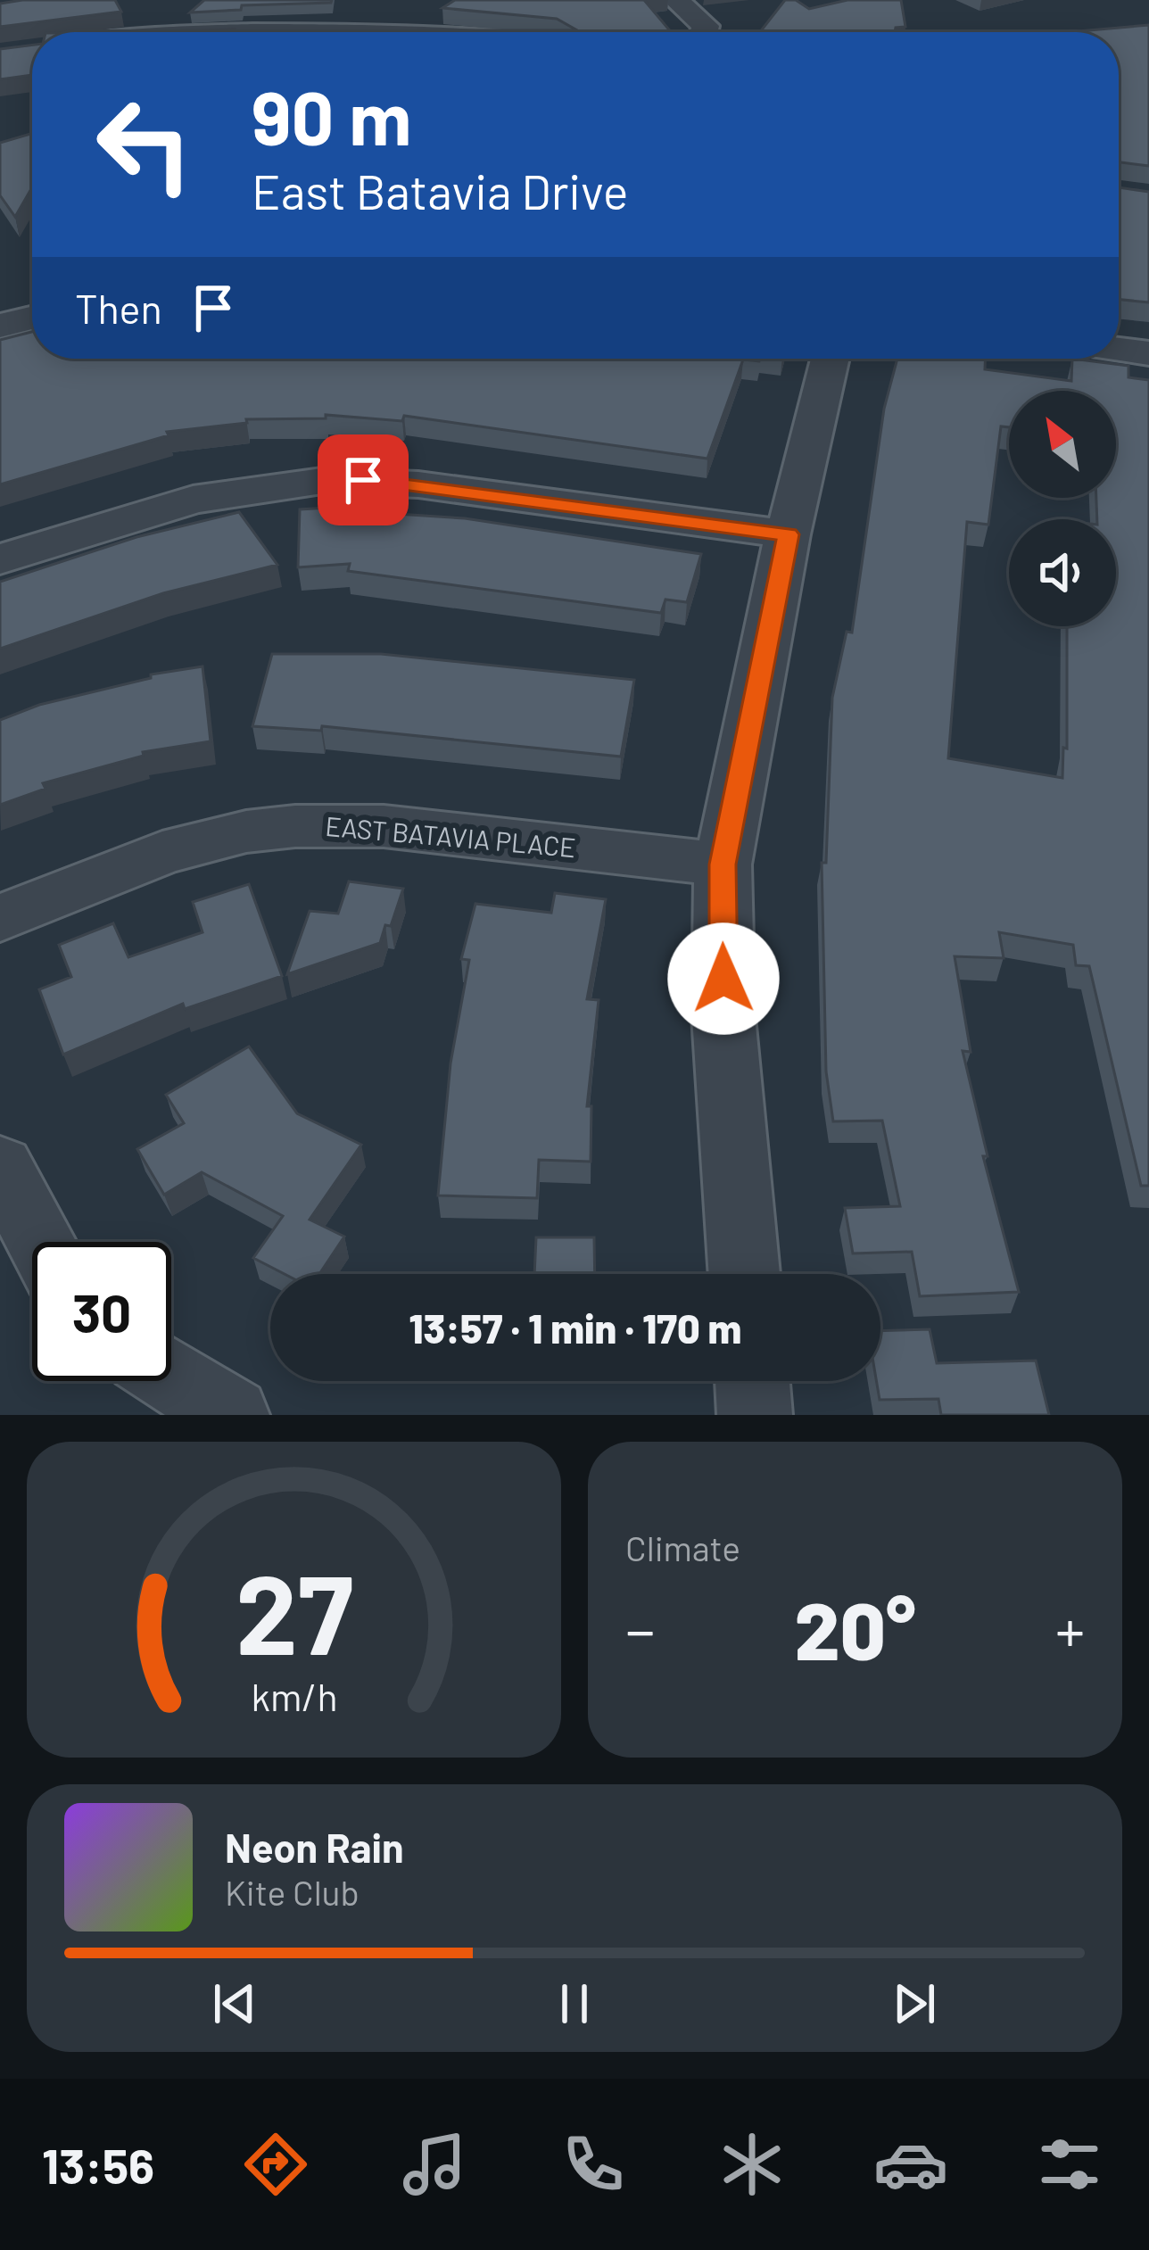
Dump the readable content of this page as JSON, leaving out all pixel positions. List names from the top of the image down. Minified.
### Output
{"streets":{"street":["EAST BATAVIA PLACE"]},"north":"top left","page":{"turn":["90 m","East Batavia Drive"],"then":"Then","limit":"30","trip":"13:57 · 1 min · 170 m","tile":"Climate","heat":["−","20°","+"],"song":["Neon Rain","Kite Club"],"tabs":"13:56","gauge":["27","km/h"]}}
